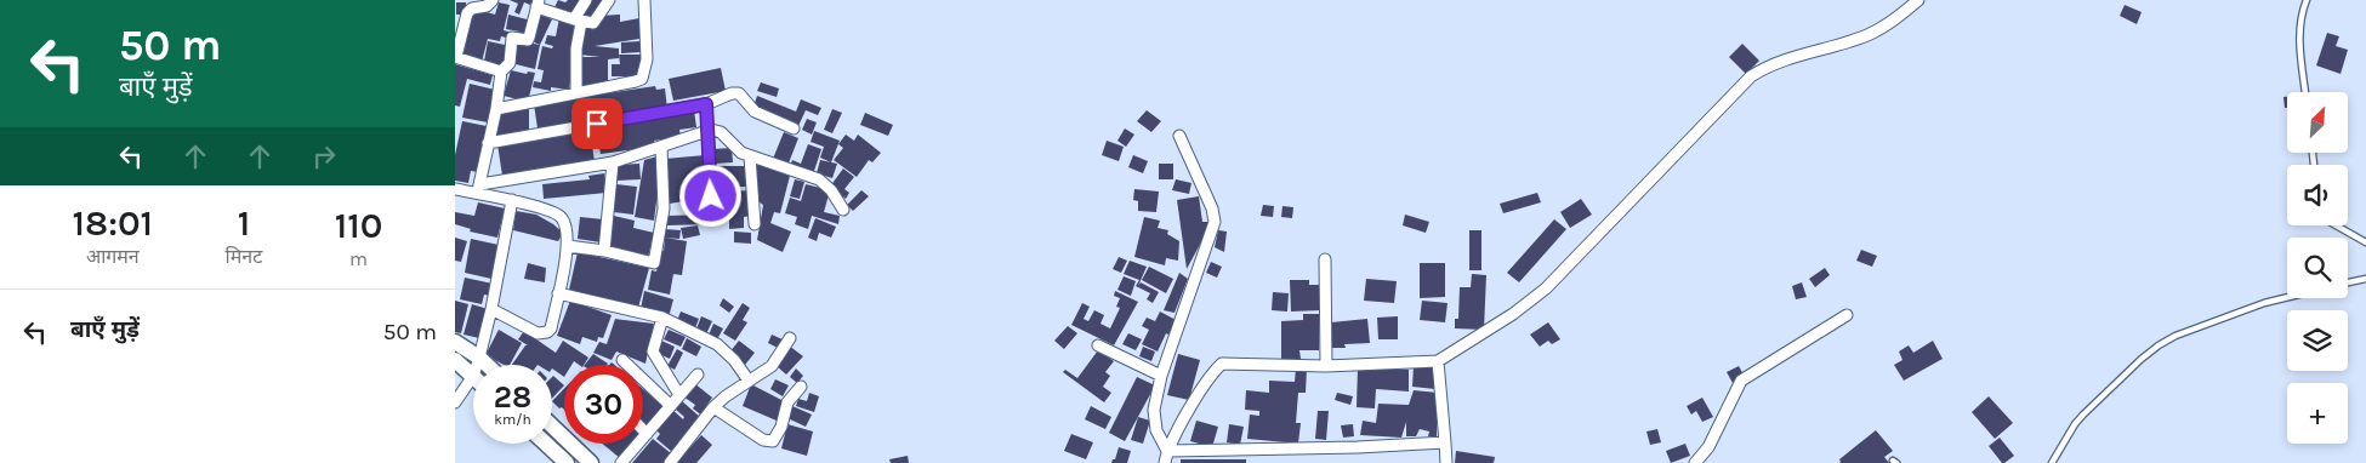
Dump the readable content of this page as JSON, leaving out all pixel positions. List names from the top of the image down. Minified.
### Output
{"north":"top right","page":{"turn":["50 m","बाएँ मुड़ें"],"map_buttons":"+","eta":["18:01","आगमन","1","मिनट","110","m"],"list":[{"name":"बाएँ मुड़ें","value":"50 m"}],"speed":"28 km/h","limit":"30"}}
